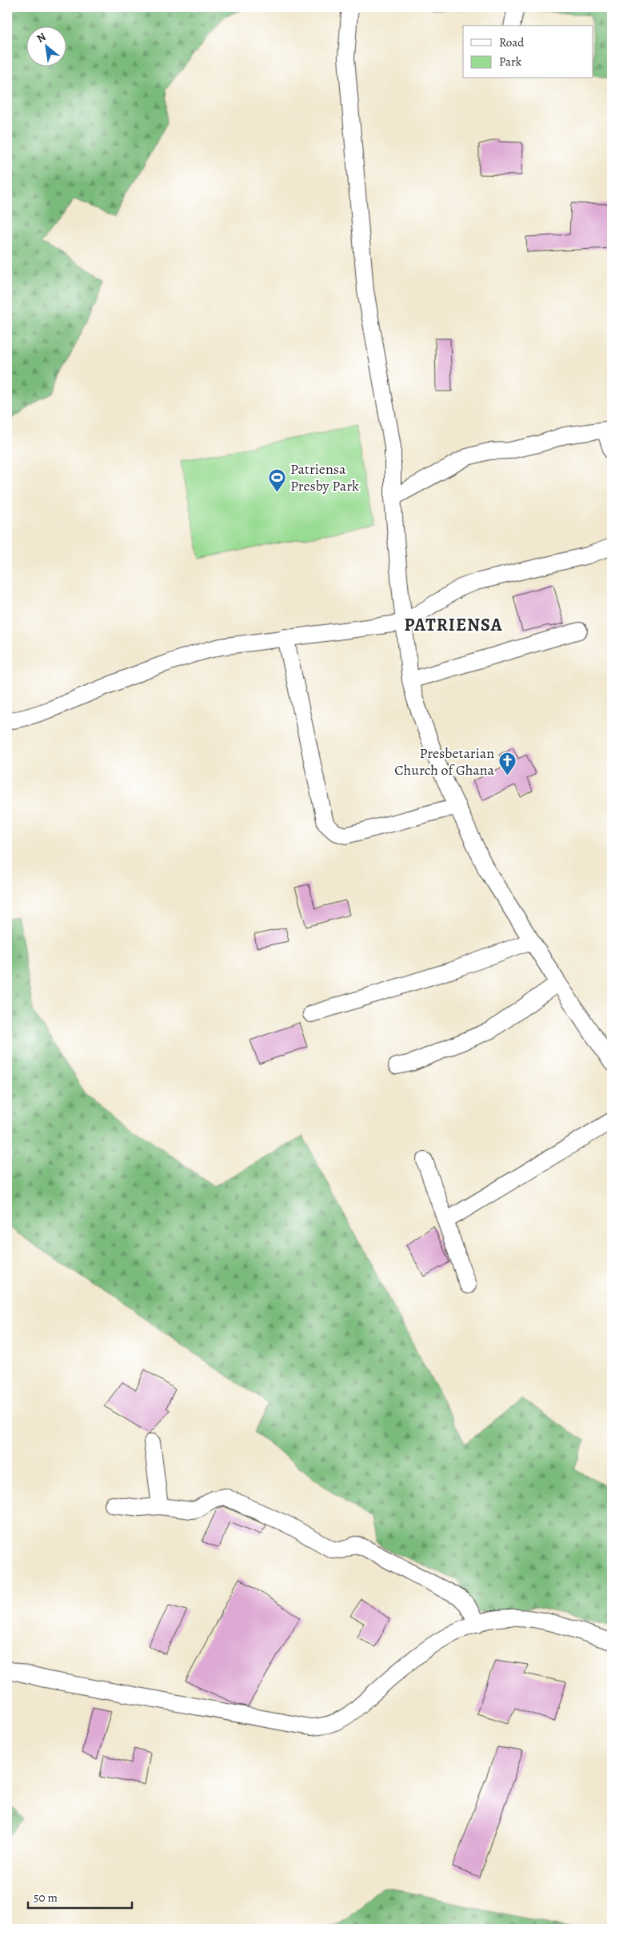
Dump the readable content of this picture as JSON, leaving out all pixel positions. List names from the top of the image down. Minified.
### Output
{"districts":["PATRIENSA"],"places":{"sports":["Patriensa Presby Park"],"church":["Presbetarian Church of Ghana"]},"legend":["Road","Park"],"scale_bar":"50 m","north":"top left"}
